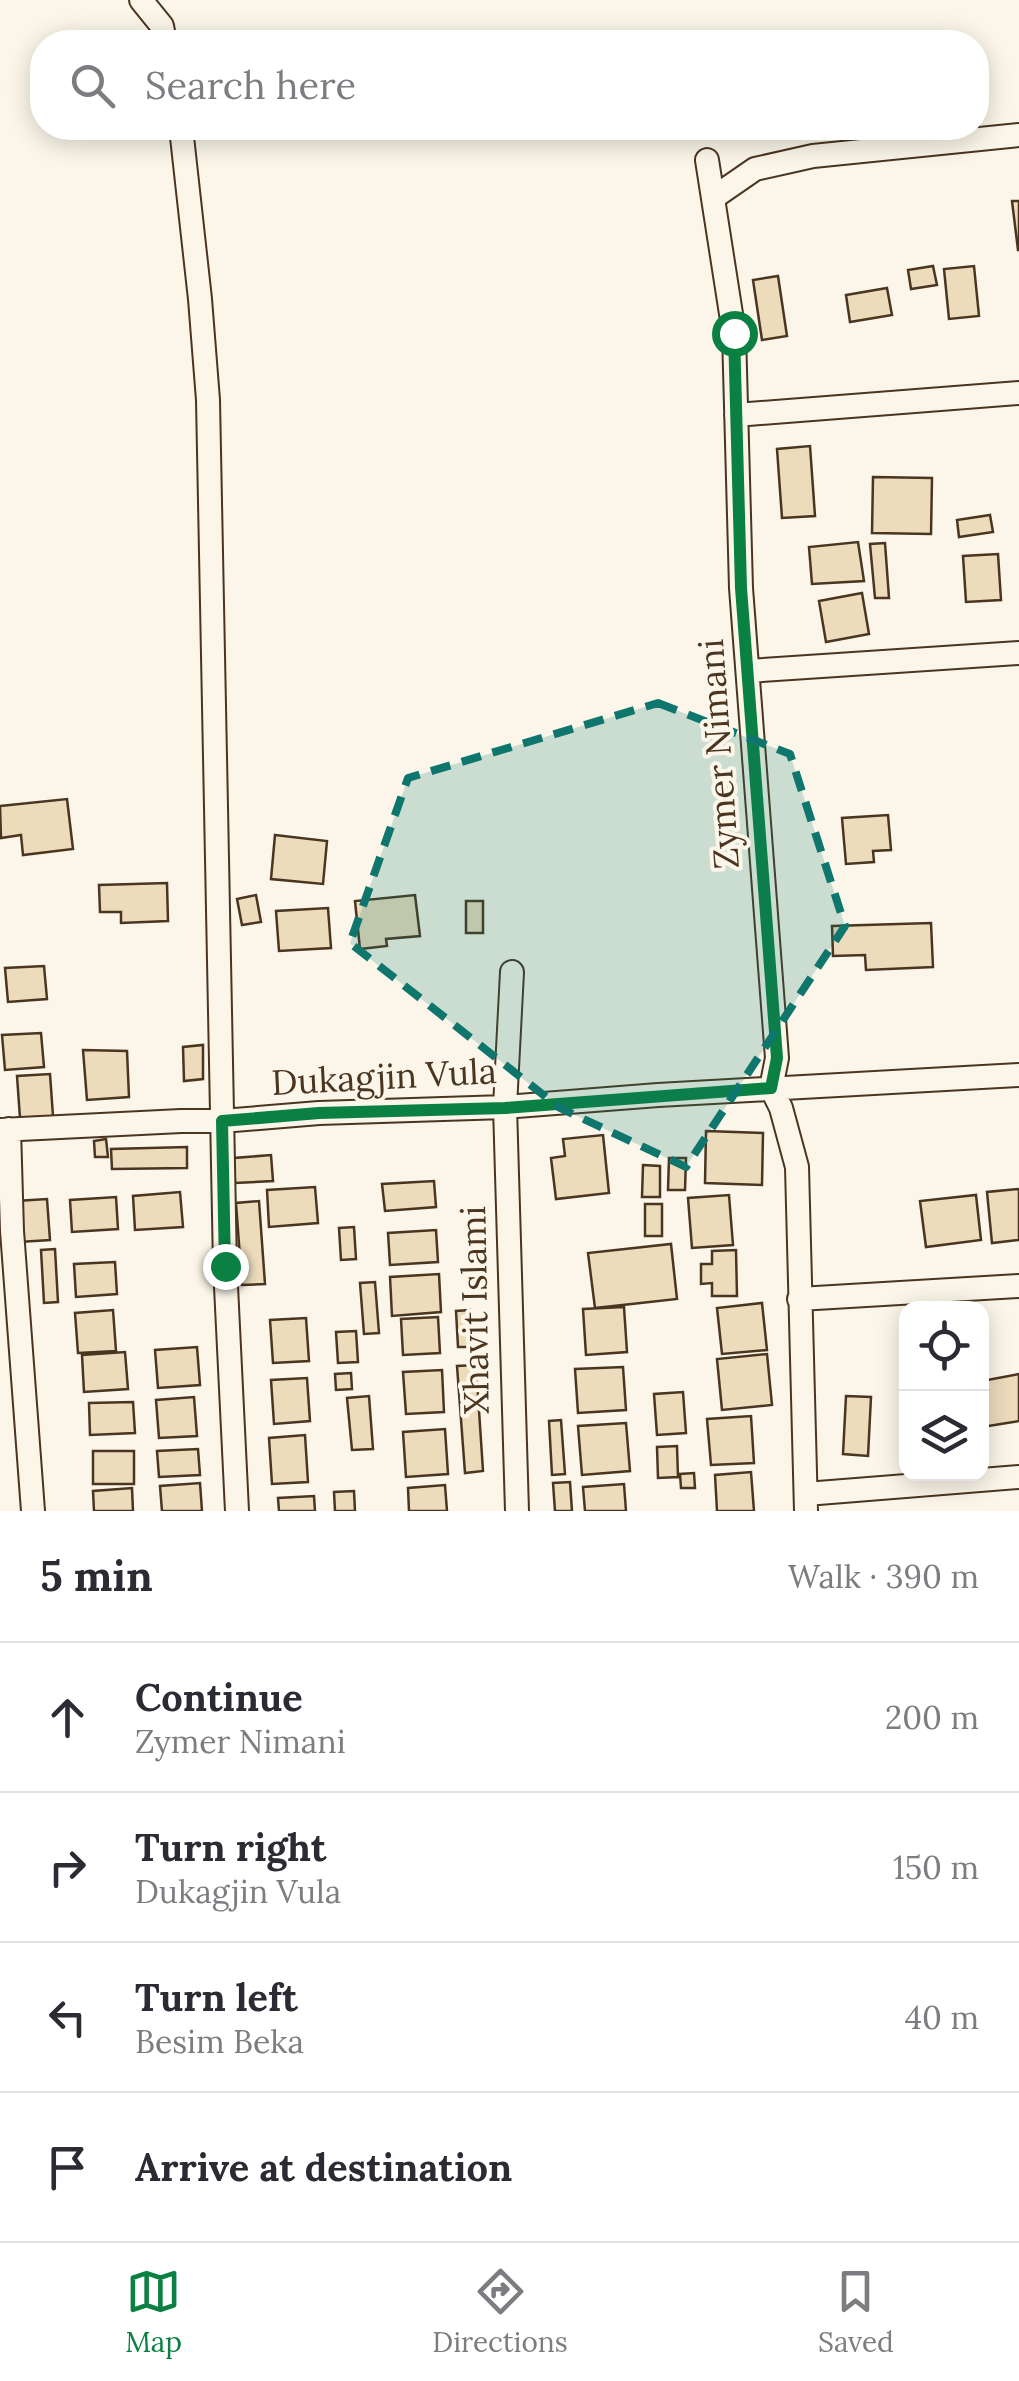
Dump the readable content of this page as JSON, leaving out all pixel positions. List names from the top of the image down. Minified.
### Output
{"streets":{"street":["Zymer Nimani","Dukagjin Vula","Xhavit Islami"]},"crossings":[["Zymer Nimani","Dukagjin Vula"],["Dukagjin Vula","Xhavit Islami"]],"page":{"search":"Search here","heading":["5 min","Walk · 390 m"],"list":[["Continue","Zymer Nimani","200 m"],["Turn right","Dukagjin Vula","150 m"],["Turn left","Besim Beka","40 m"],"Arrive at destination"],"nav":["Map","Directions","Saved"]}}
